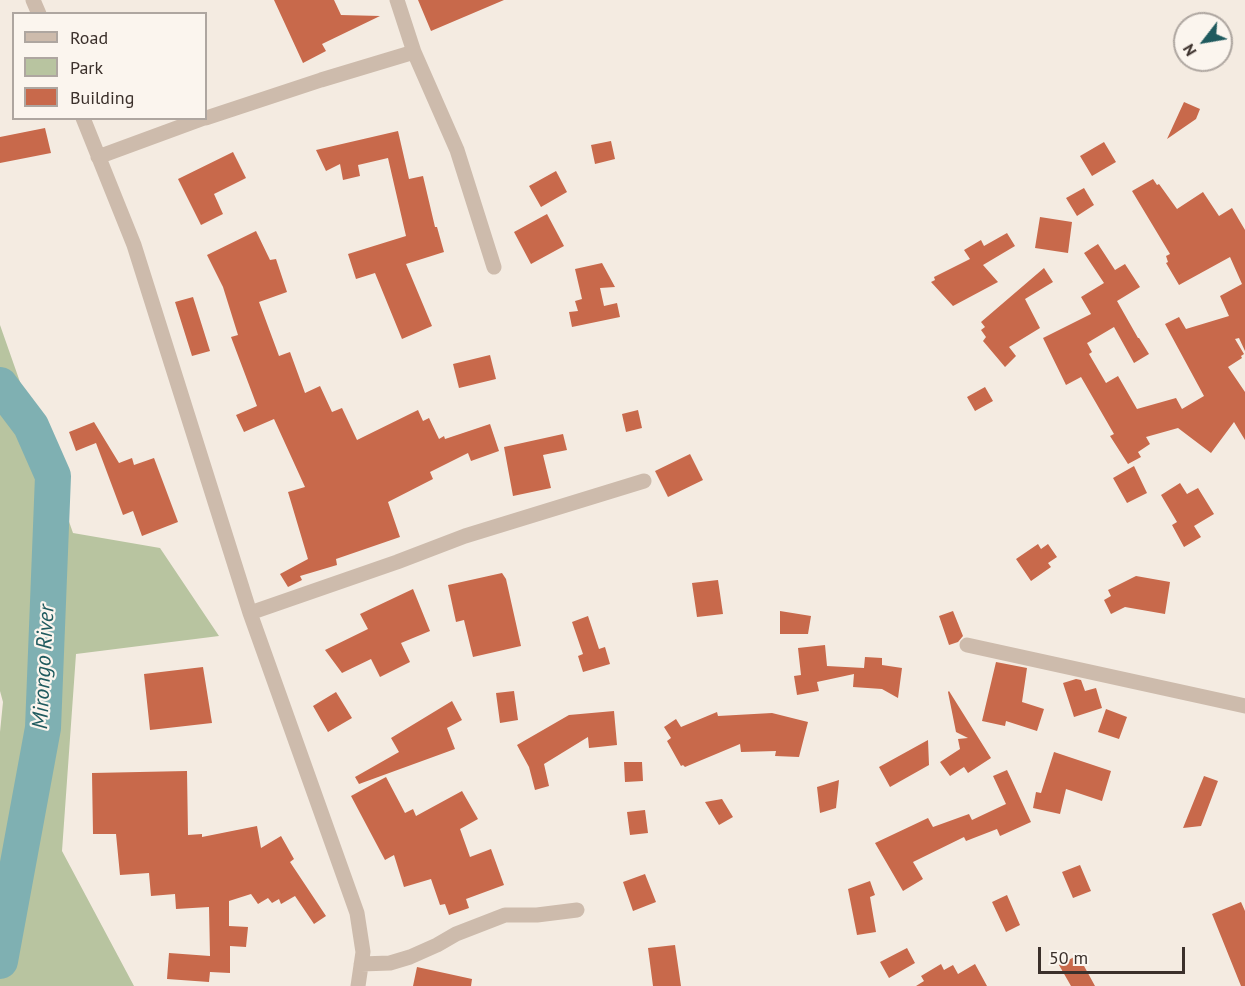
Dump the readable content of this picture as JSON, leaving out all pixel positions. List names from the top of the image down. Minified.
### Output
{"water":["Mirongo River"],"legend":["Road","Park","Building"],"scale_bar":"50 m","north":"bottom left"}
